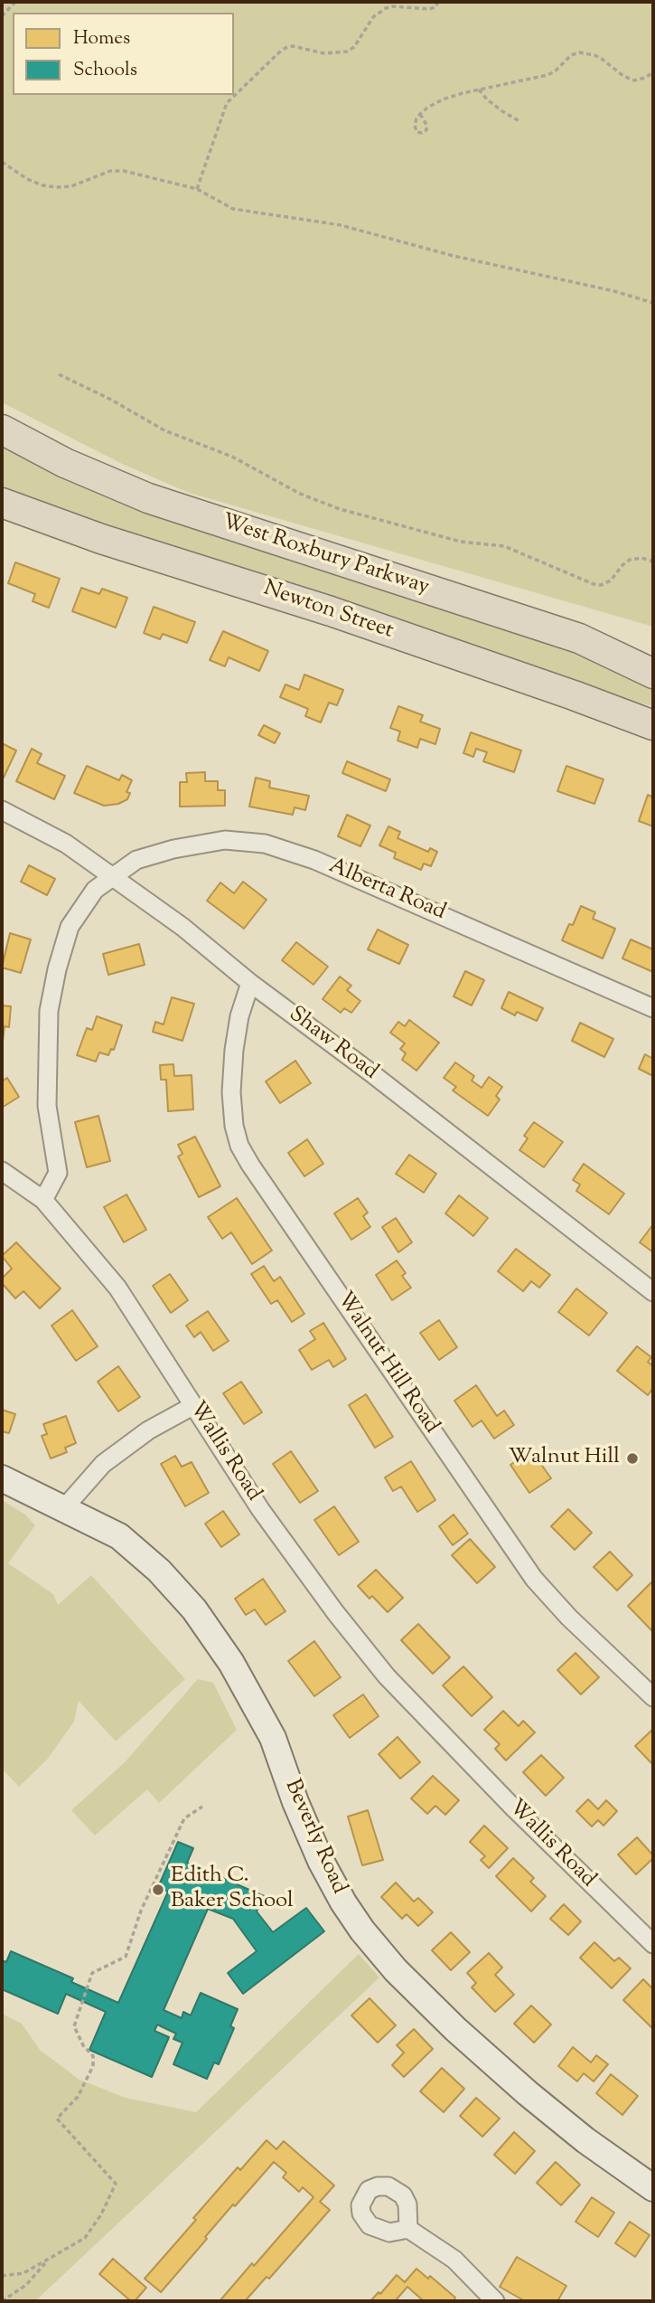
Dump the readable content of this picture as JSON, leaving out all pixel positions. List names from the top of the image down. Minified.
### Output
{"streets":{"main road":["West Roxbury Parkway","Newton Street"],"street":["Alberta Road","Shaw Road","Walnut Hill Road","Wallis Road","Beverly Road"]},"crossings":[["Alberta Road","Shaw Road"],["Shaw Road","Walnut Hill Road"]],"places":["Walnut Hill","Edith C. Baker School"],"legend":["Homes","Schools"]}
